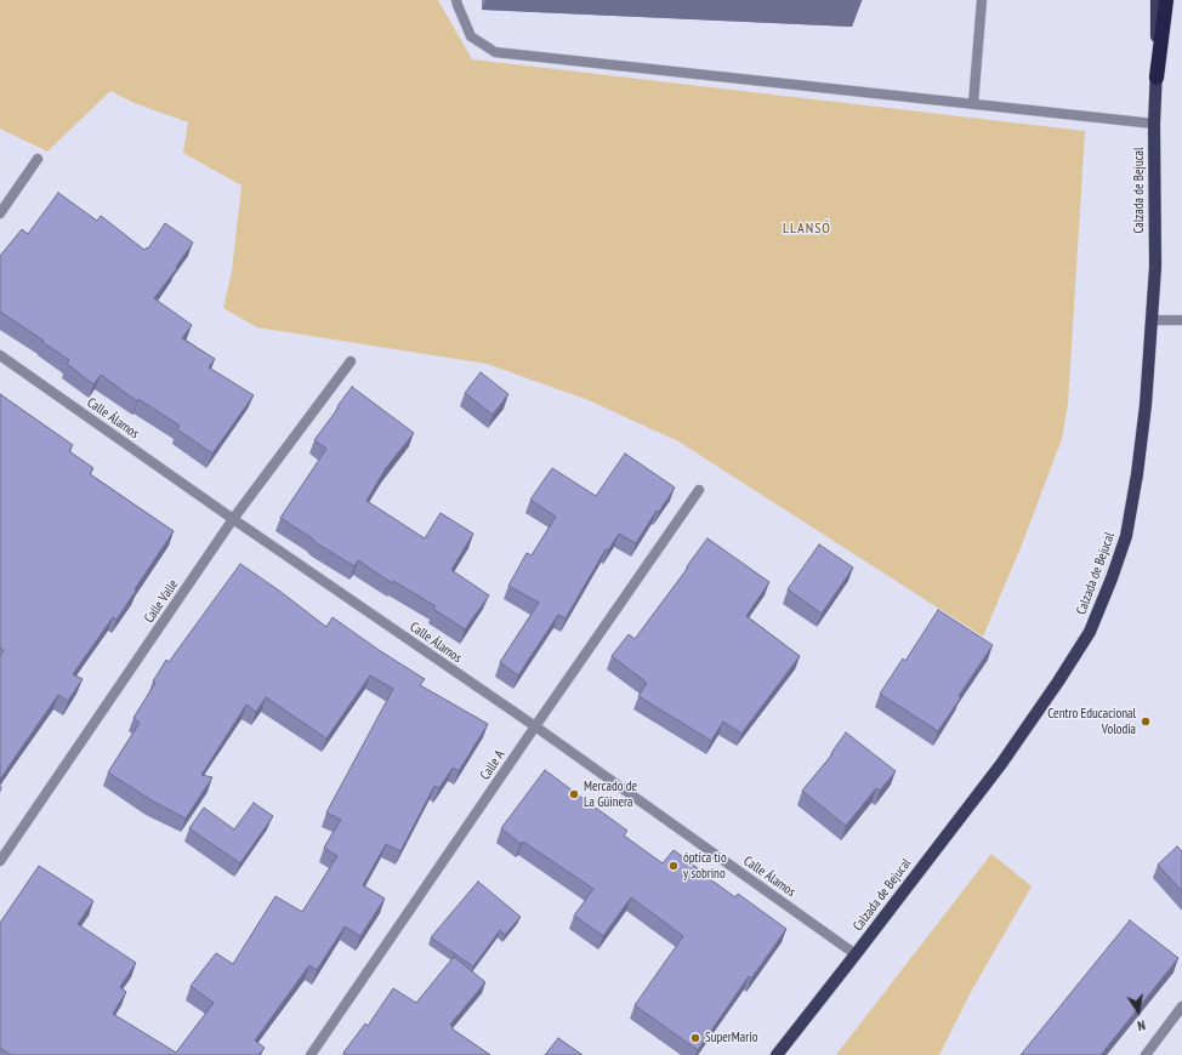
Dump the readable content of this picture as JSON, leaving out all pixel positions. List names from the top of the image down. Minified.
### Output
{"streets":{"main road":["Calzada de Bejucal"],"street":["Calle Álamos","Calle Valle","Calle A"]},"crossings":[["Calzada de Bejucal","Calle Álamos"],["Calle Álamos","Calle Valle"],["Calle Álamos","Calle A"]],"districts":["LLANSÓ"],"places":["Centro Educacional Volodia","Mercado de La Güinera","óptica tío y sobrino","SuperMario"],"north":"bottom"}
